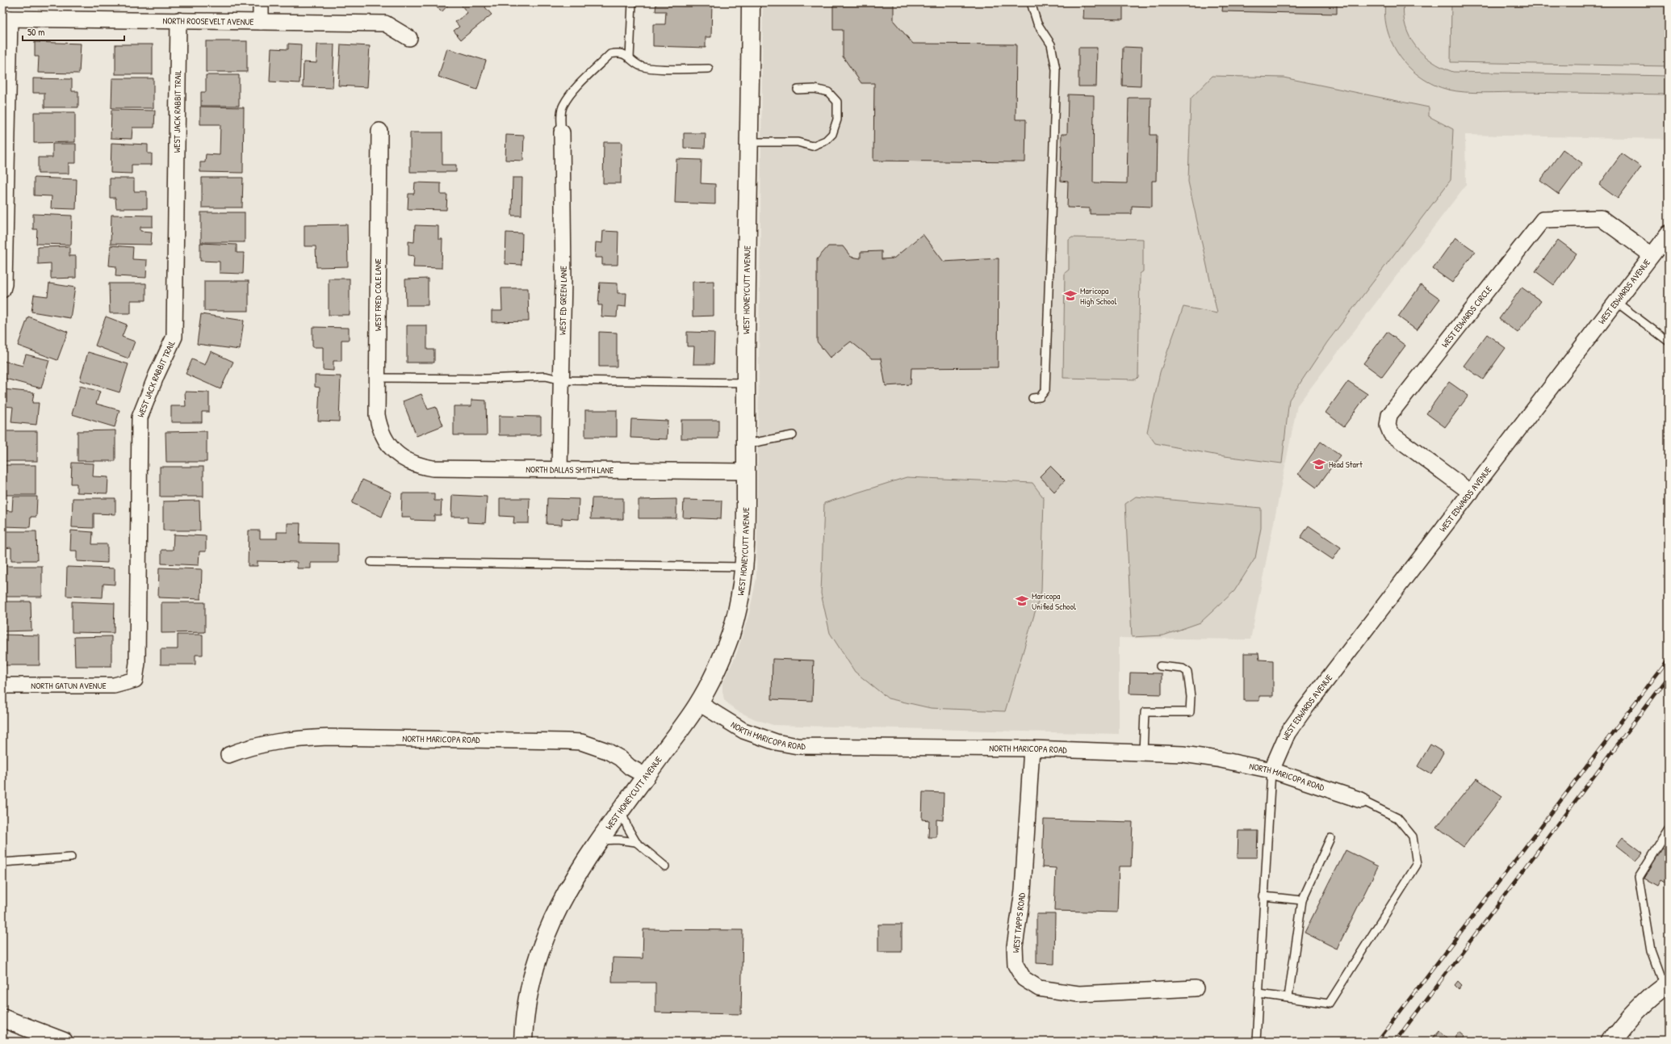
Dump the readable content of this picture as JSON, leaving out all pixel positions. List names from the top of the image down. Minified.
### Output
{"streets":{"main road":["WEST HONEYCUTT AVENUE"],"street":["NORTH ROOSEVELT AVENUE","WEST JACK RABBIT TRAIL","WEST EDWARDS AVENUE","WEST FRED COLE LANE","WEST ED GREEN LANE","WEST EDWARDS CIRCLE","NORTH DALLAS SMITH LANE","NORTH GATUN AVENUE","NORTH MARICOPA ROAD","WEST TAPPS ROAD"]},"crossings":[["NORTH ROOSEVELT AVENUE","WEST JACK RABBIT TRAIL"],["WEST JACK RABBIT TRAIL","NORTH GATUN AVENUE"],["WEST HONEYCUTT AVENUE","NORTH DALLAS SMITH LANE"],["WEST HONEYCUTT AVENUE","NORTH MARICOPA ROAD"],["WEST EDWARDS AVENUE","WEST EDWARDS CIRCLE"],["WEST EDWARDS AVENUE","NORTH MARICOPA ROAD"],["WEST FRED COLE LANE","NORTH DALLAS SMITH LANE"],["WEST ED GREEN LANE","NORTH DALLAS SMITH LANE"],["NORTH MARICOPA ROAD","WEST TAPPS ROAD"]],"places":{"school or university":["Maricopa High School","Head Start","Maricopa Unified School"]},"scale_bar":"50 m"}
